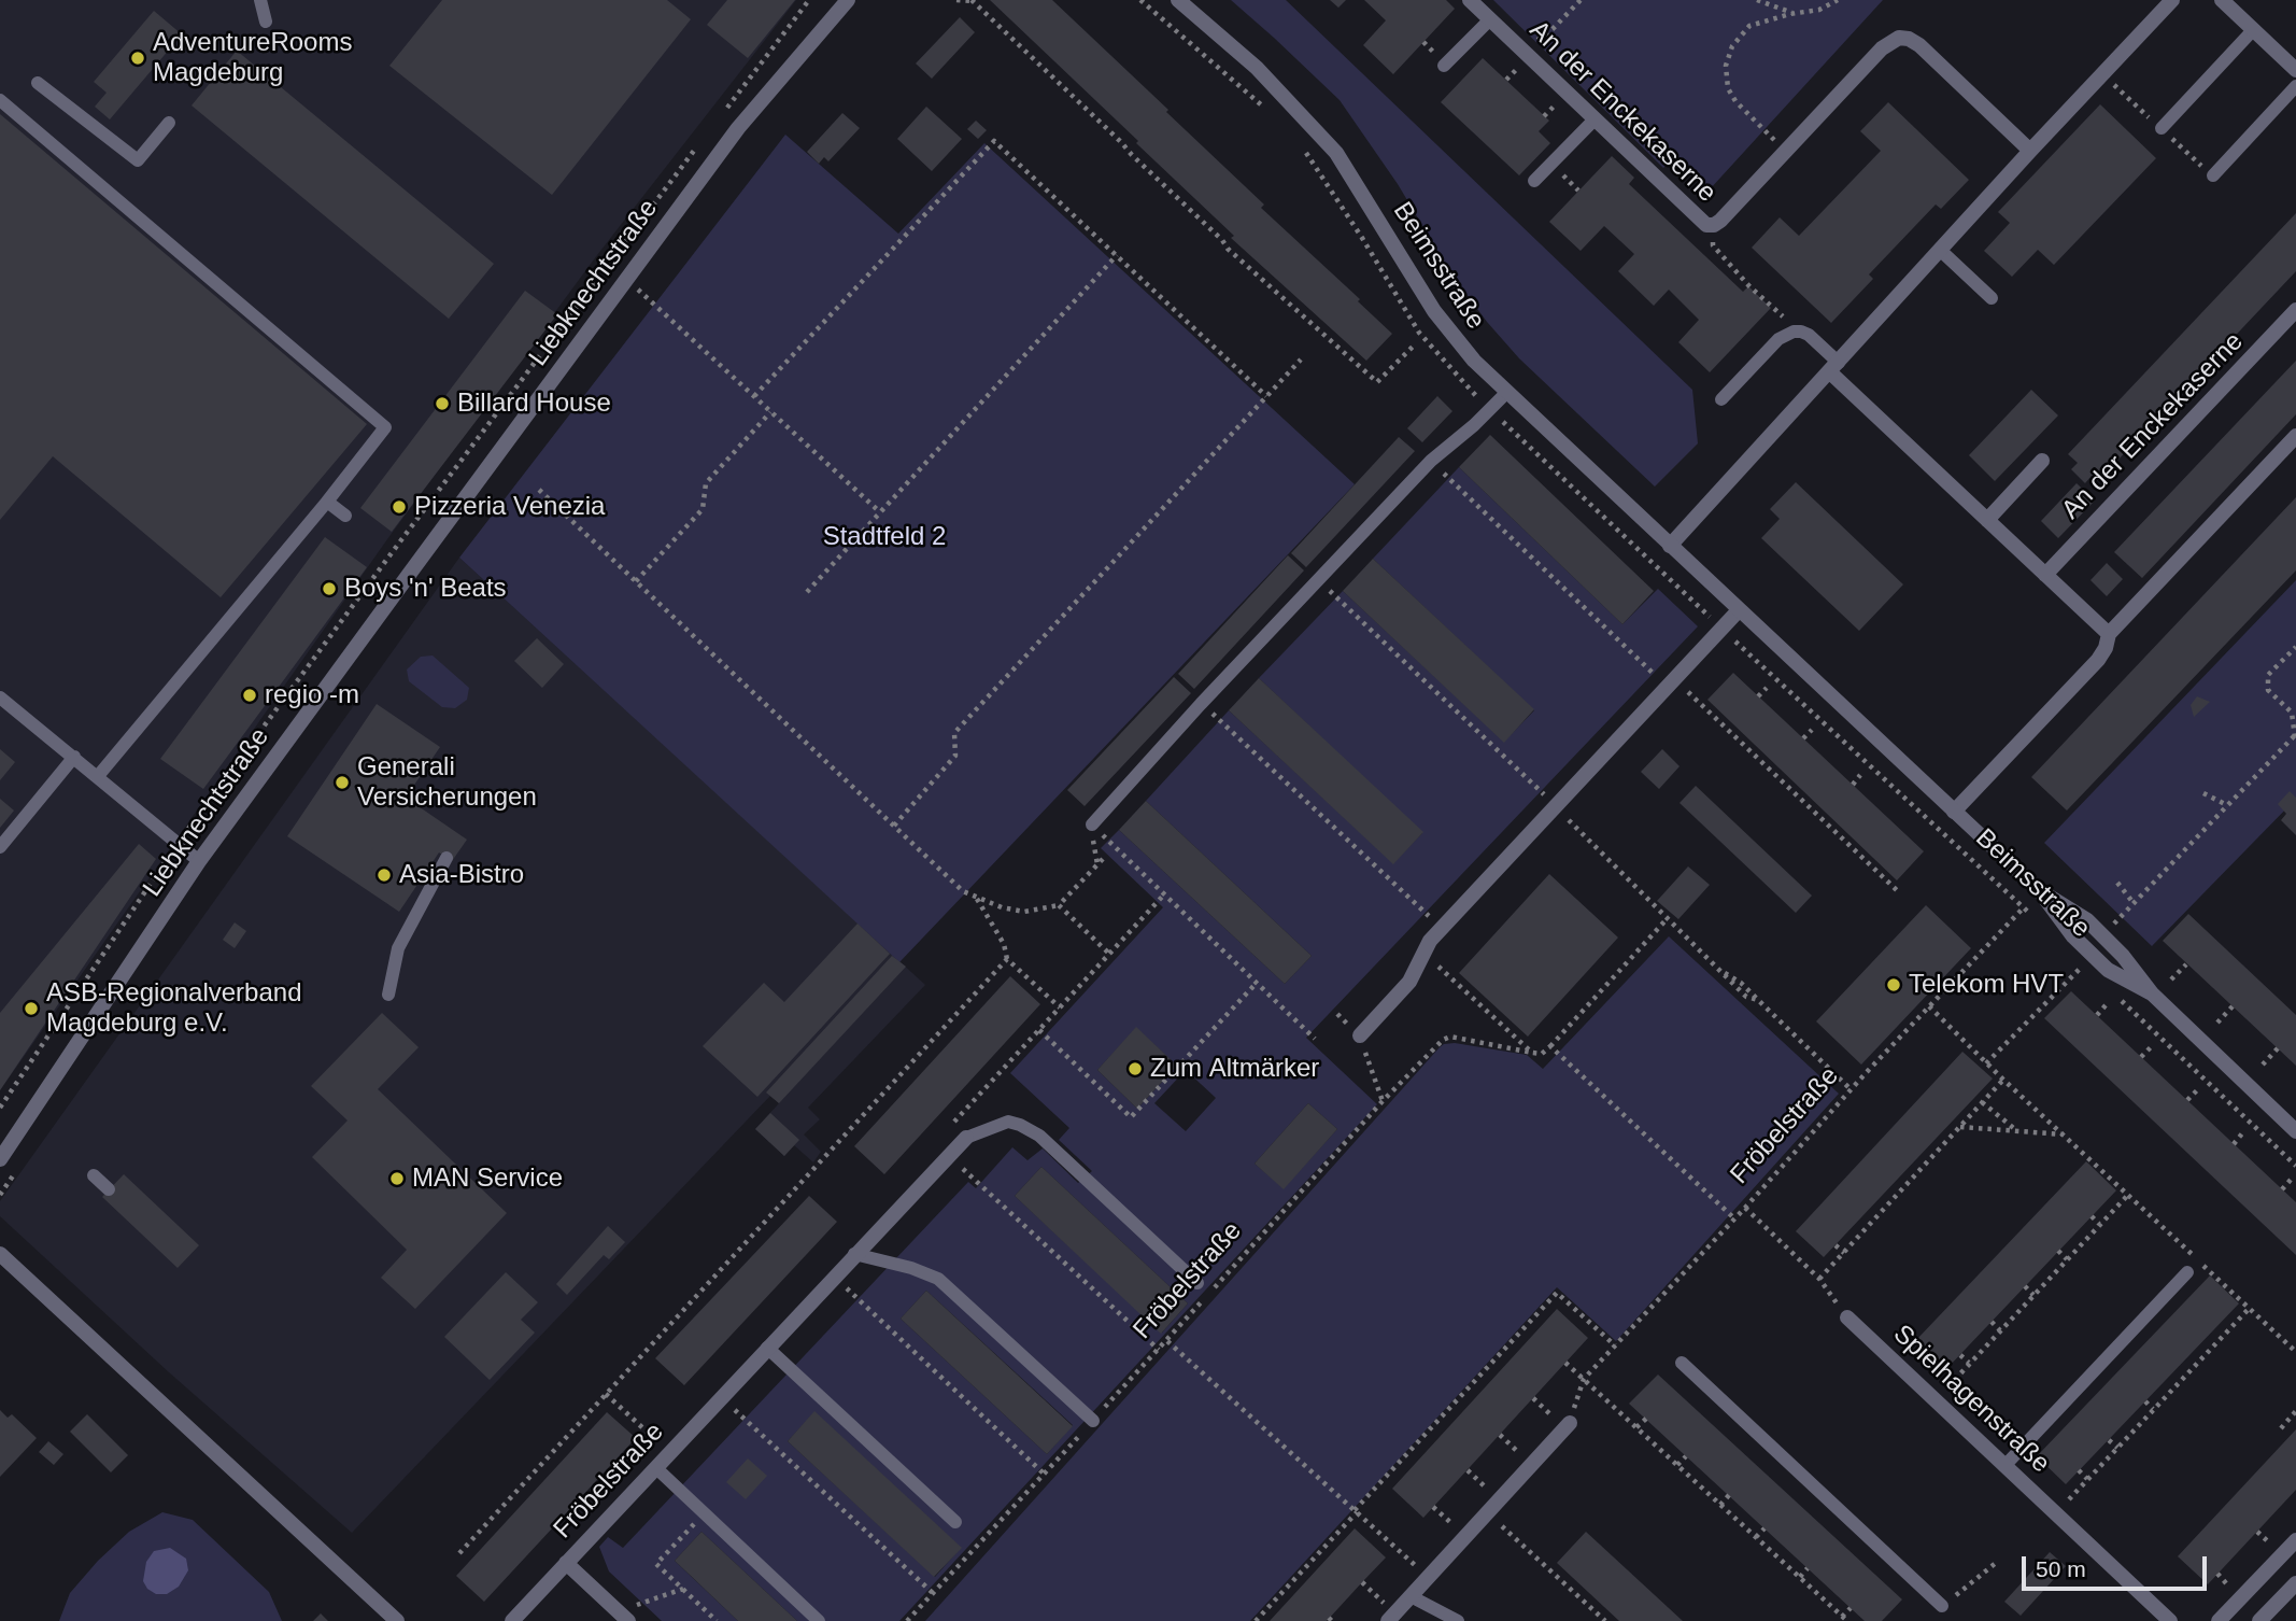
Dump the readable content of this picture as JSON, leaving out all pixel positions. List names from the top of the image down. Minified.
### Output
{"streets":{"street":["An der Enckekaserne","Beimsstraße","Liebknechtstraße","Fröbelstraße","Spielhagenstraße"]},"crossings":[["Beimsstraße","Fröbelstraße"]],"parks":["Stadtfeld 2"],"places":["AdventureRooms Magdeburg","Billard House","Pizzeria Venezia","Boys 'n' Beats","regio -m","Generali Versicherungen","Asia-Bistro","Telekom HVT","ASB-Regionalverband Magdeburg e.V.","Zum Altmärker","MAN Service"],"scale_bar":"50 m"}
